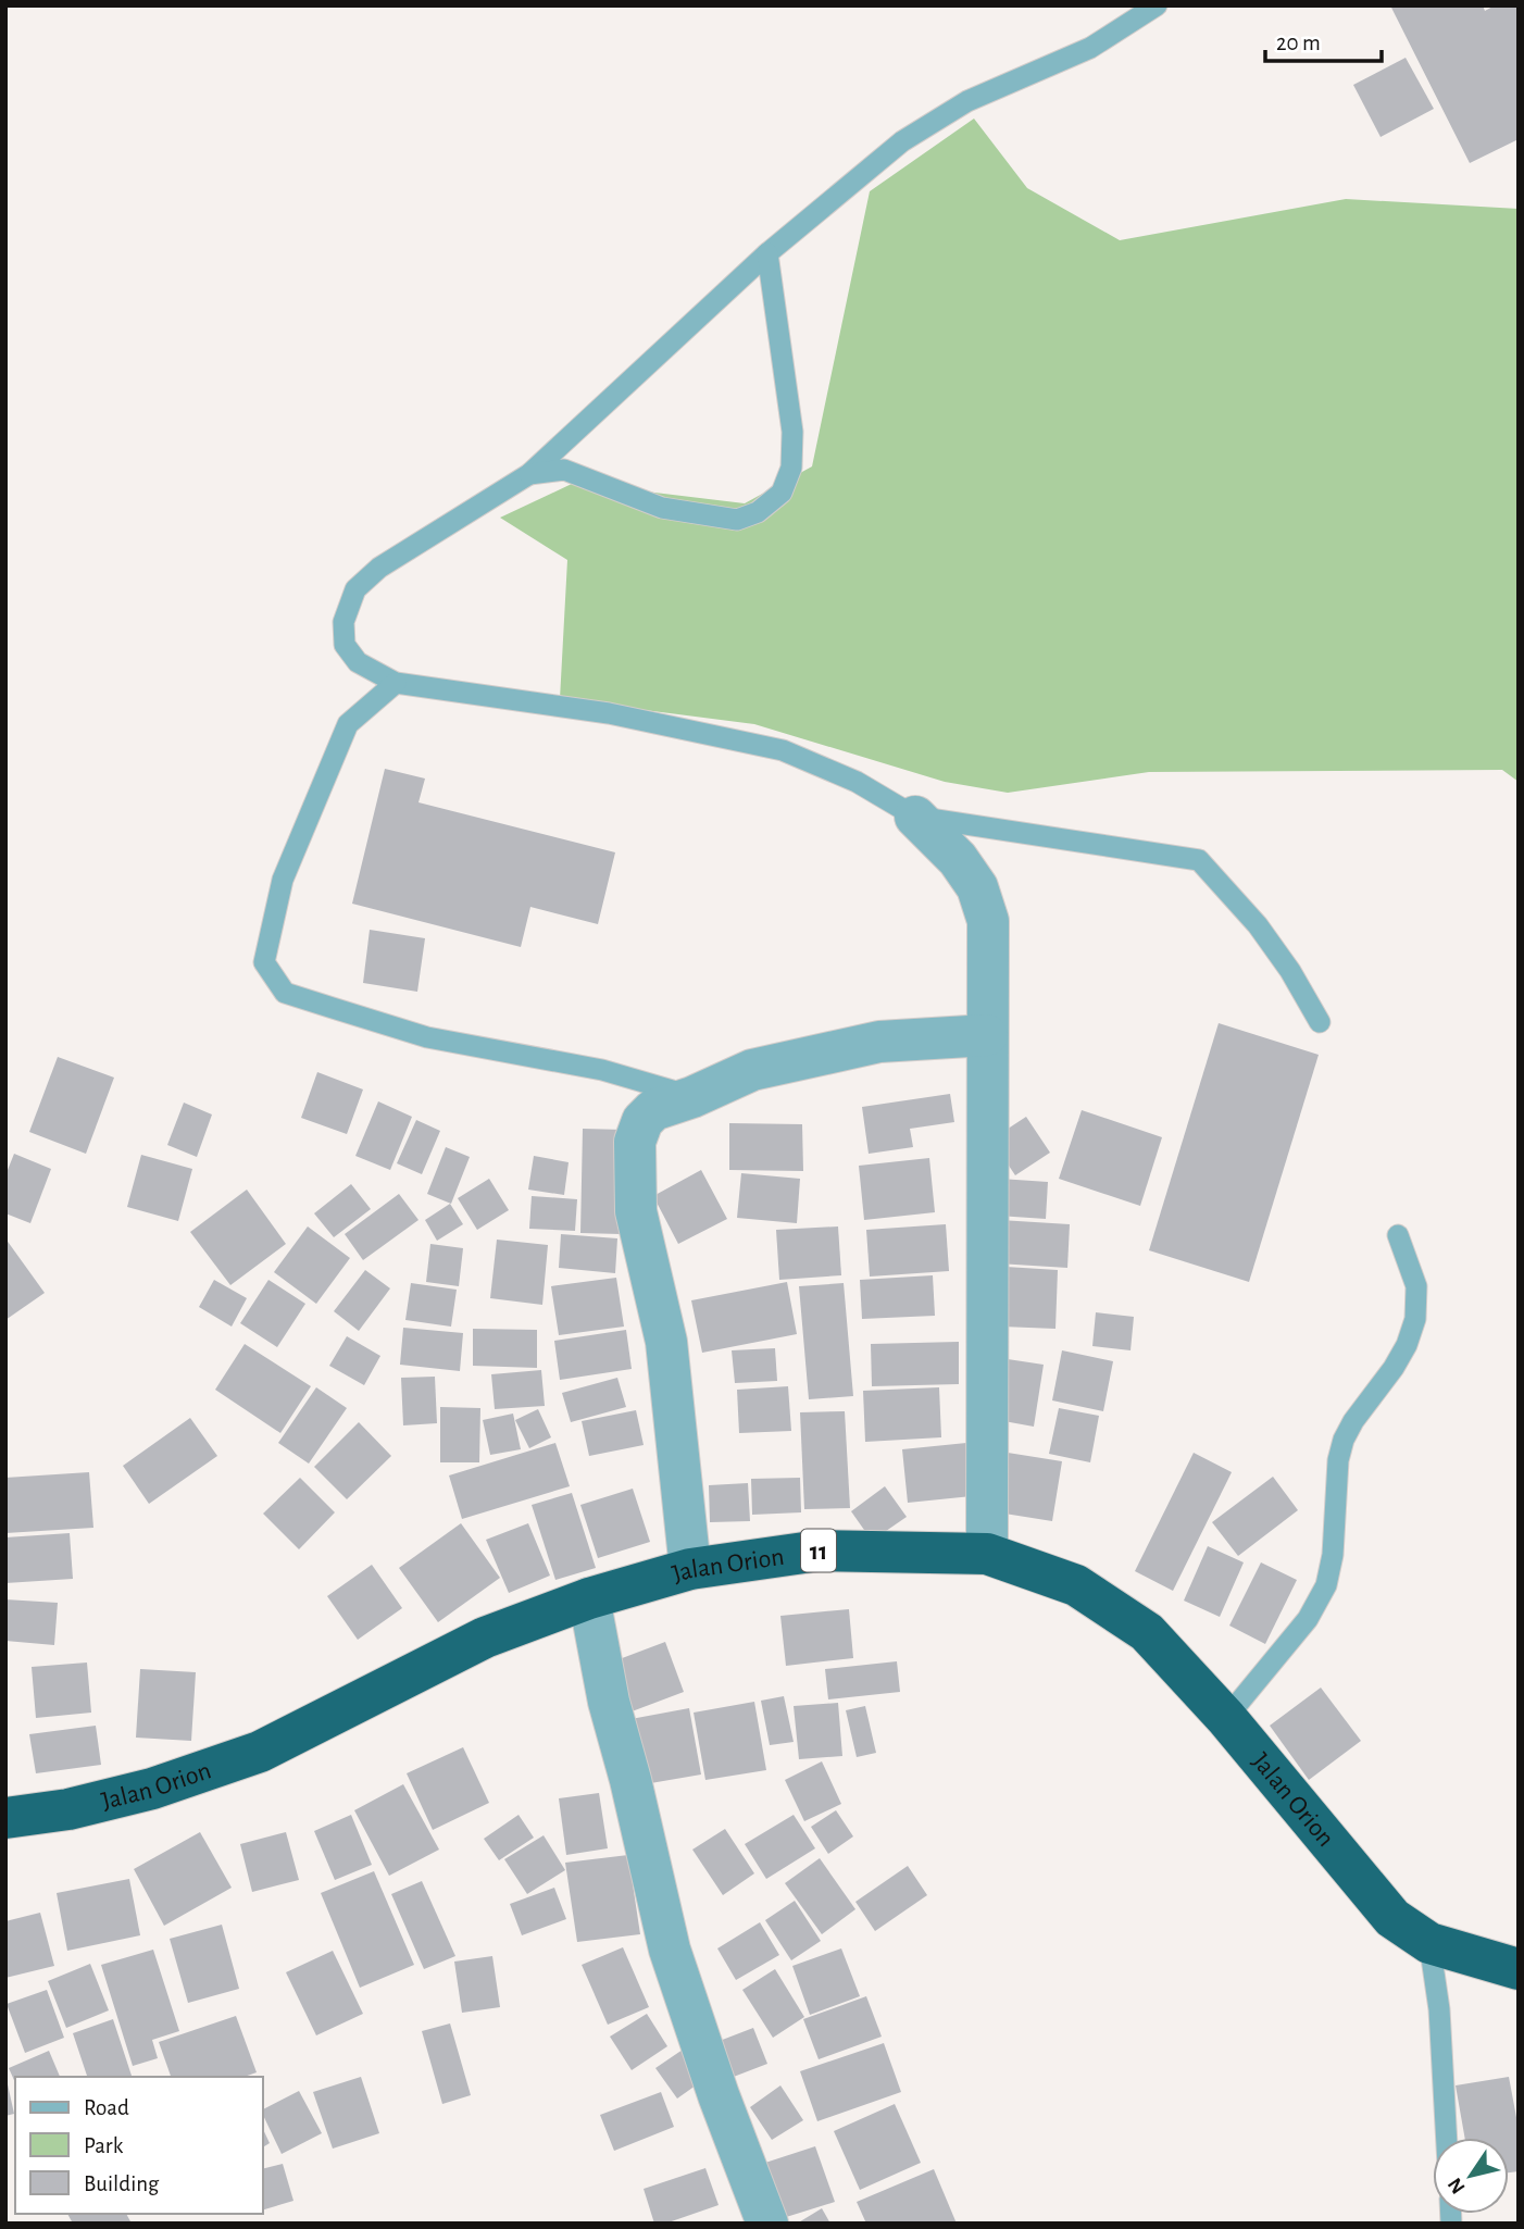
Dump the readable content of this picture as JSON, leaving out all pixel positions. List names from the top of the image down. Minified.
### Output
{"streets":{"highway":["11","Jalan Orion"]},"legend":["Road","Park","Building"],"scale_bar":"20 m","north":"bottom left"}
